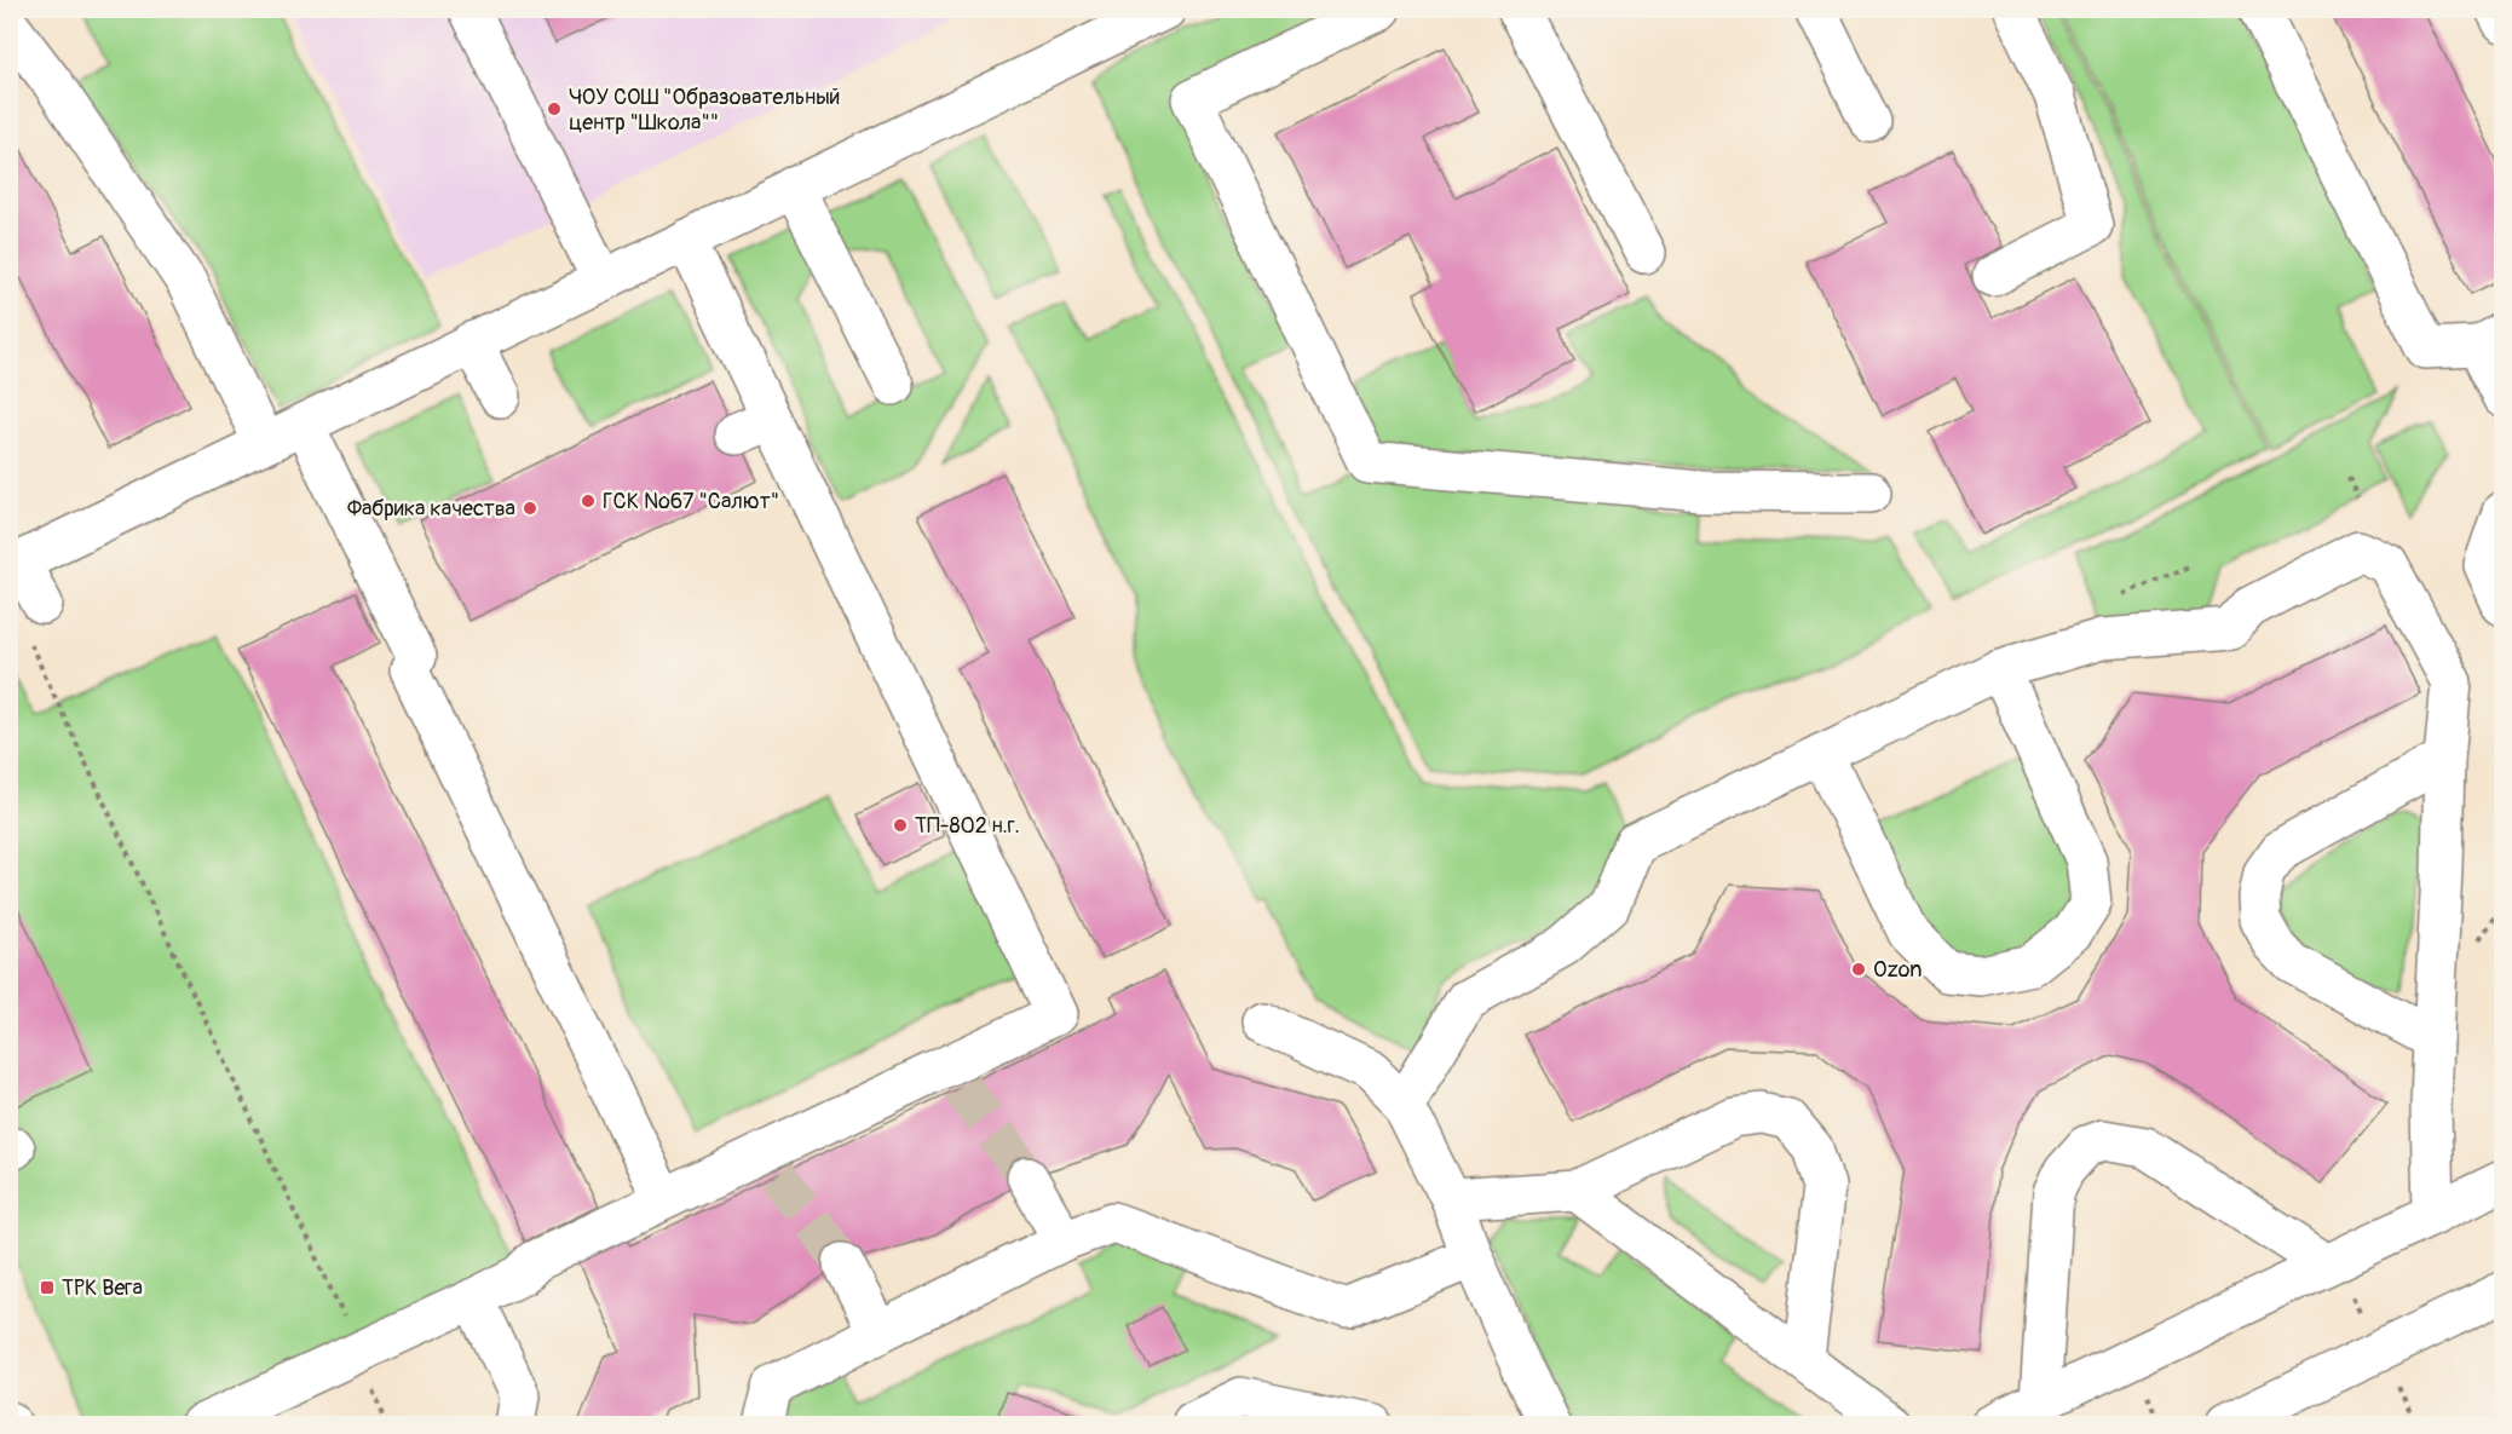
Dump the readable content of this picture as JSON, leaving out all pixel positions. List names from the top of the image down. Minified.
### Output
{"places":{"other":["ЧОУ СОШ \"Образовательный центр \"Школа\"\"","ГСК №67 \"Салют\"","Фабрика качества","ТП-802 н.г.","Ozon"],"transit":["ТРК Вега"]}}
